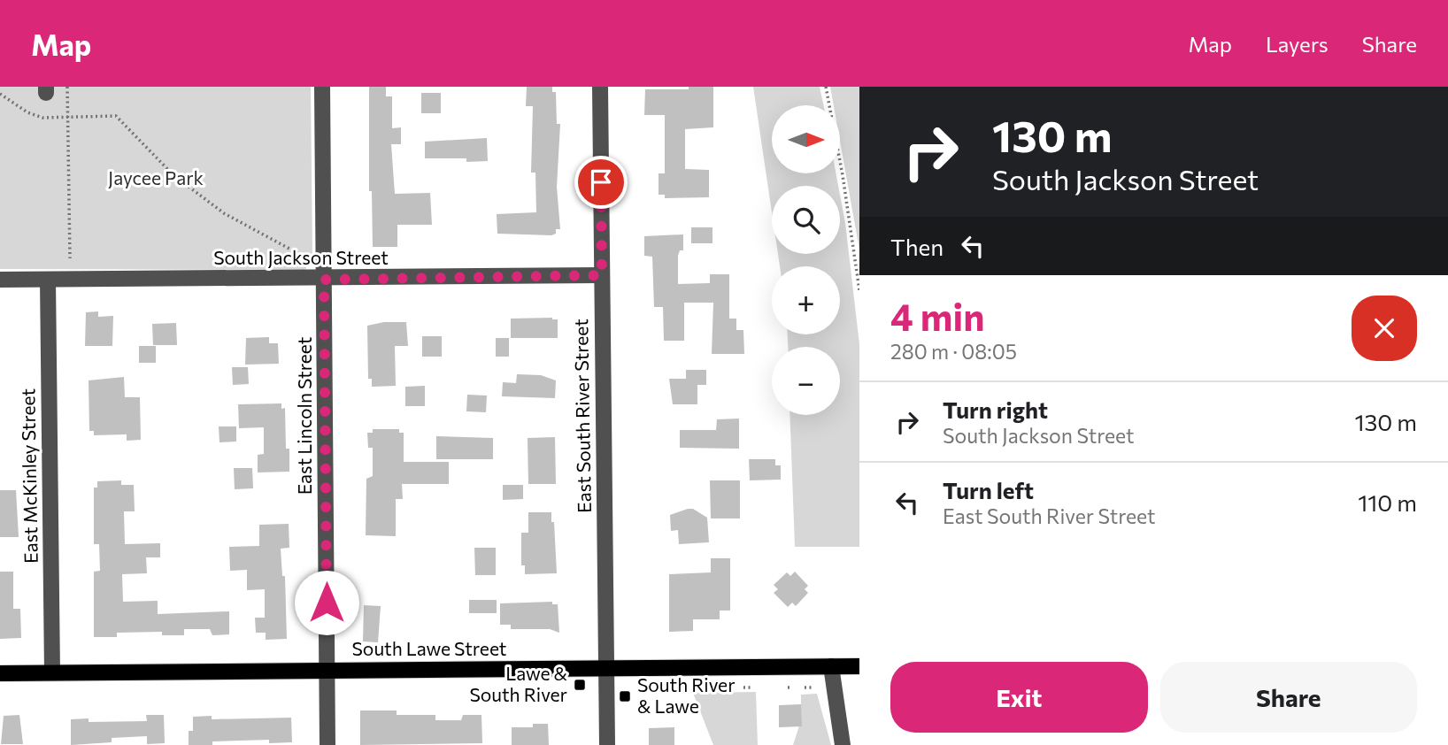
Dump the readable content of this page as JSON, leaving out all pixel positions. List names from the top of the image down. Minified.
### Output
{"streets":{"main road":["South Lawe Street"],"street":["South Jackson Street","East Lincoln Street","East South River Street","East McKinley Street"]},"crossings":[["South Jackson Street","East Lincoln Street"],["South Jackson Street","East South River Street"],["South Jackson Street","East McKinley Street"],["East Lincoln Street","South Lawe Street"],["East South River Street","South Lawe Street"],["East McKinley Street","South Lawe Street"]],"parks":["Jaycee Park"],"places":{"transit":["Lawe & South River","South River & Lawe"]},"north":"right","page":{"header":"Map","nav":["Map","Layers","Share"],"turn":["130 m","South Jackson Street"],"map_buttons":["+","−"],"then":"Then","heading":["4 min","280 m · 08:05"],"list":[{"name":"Turn right","note":"South Jackson Street","value":"130 m"},{"name":"Turn left","note":"East South River Street","value":"110 m"}],"buttons":["Exit","Share"]}}
